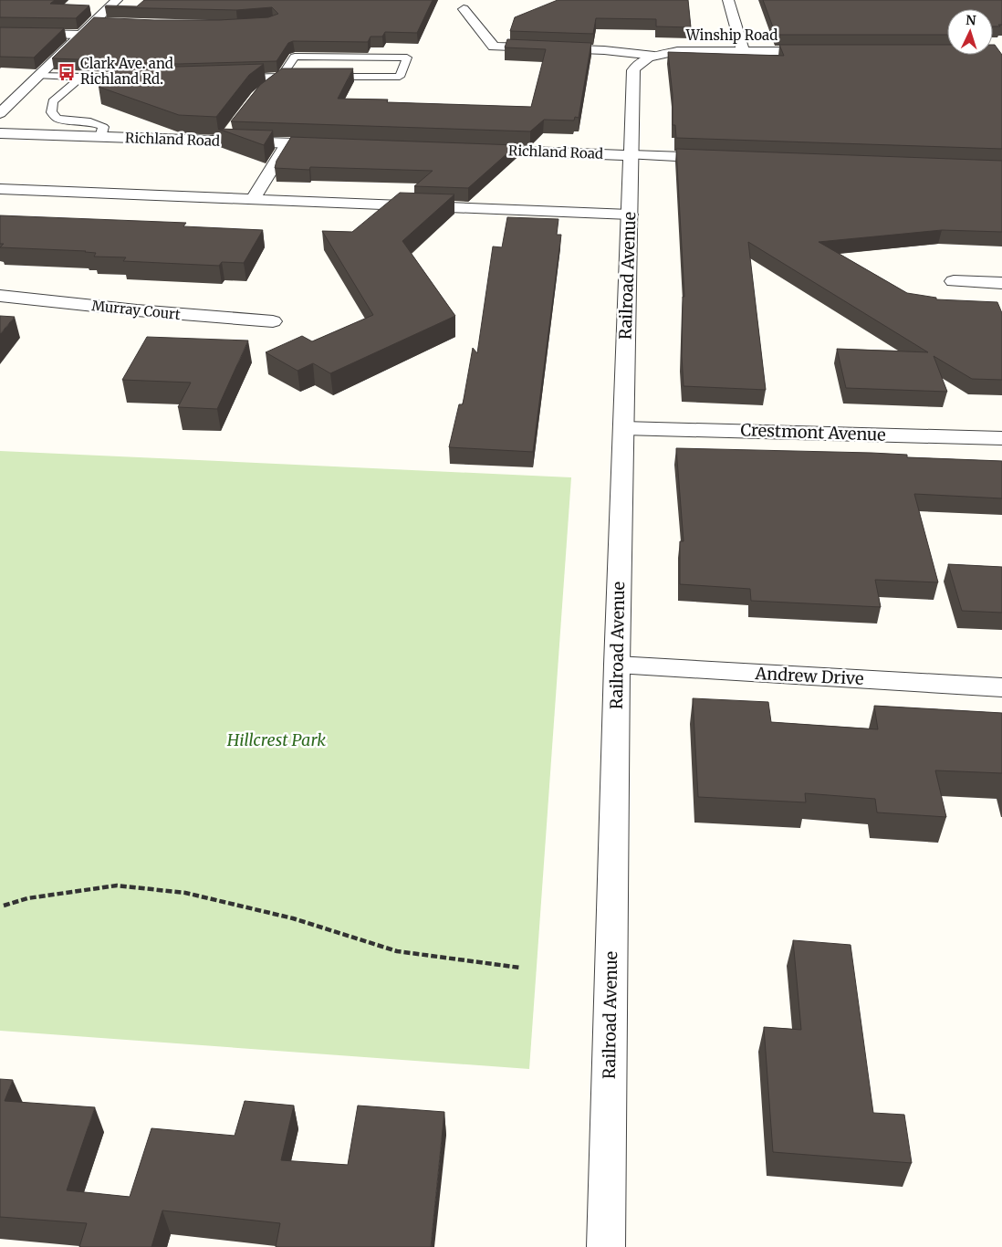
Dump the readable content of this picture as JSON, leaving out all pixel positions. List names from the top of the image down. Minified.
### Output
{"streets":{"street":["Winship Road","Richland Road","Railroad Avenue","Murray Court","Crestmont Avenue","Andrew Drive"]},"crossings":[["Winship Road","Railroad Avenue"],["Richland Road","Railroad Avenue"],["Railroad Avenue","Crestmont Avenue"],["Railroad Avenue","Andrew Drive"]],"parks":["Hillcrest Park"],"places":{"bus stop":["Clark Ave. and Richland Rd."]},"north":"top"}
